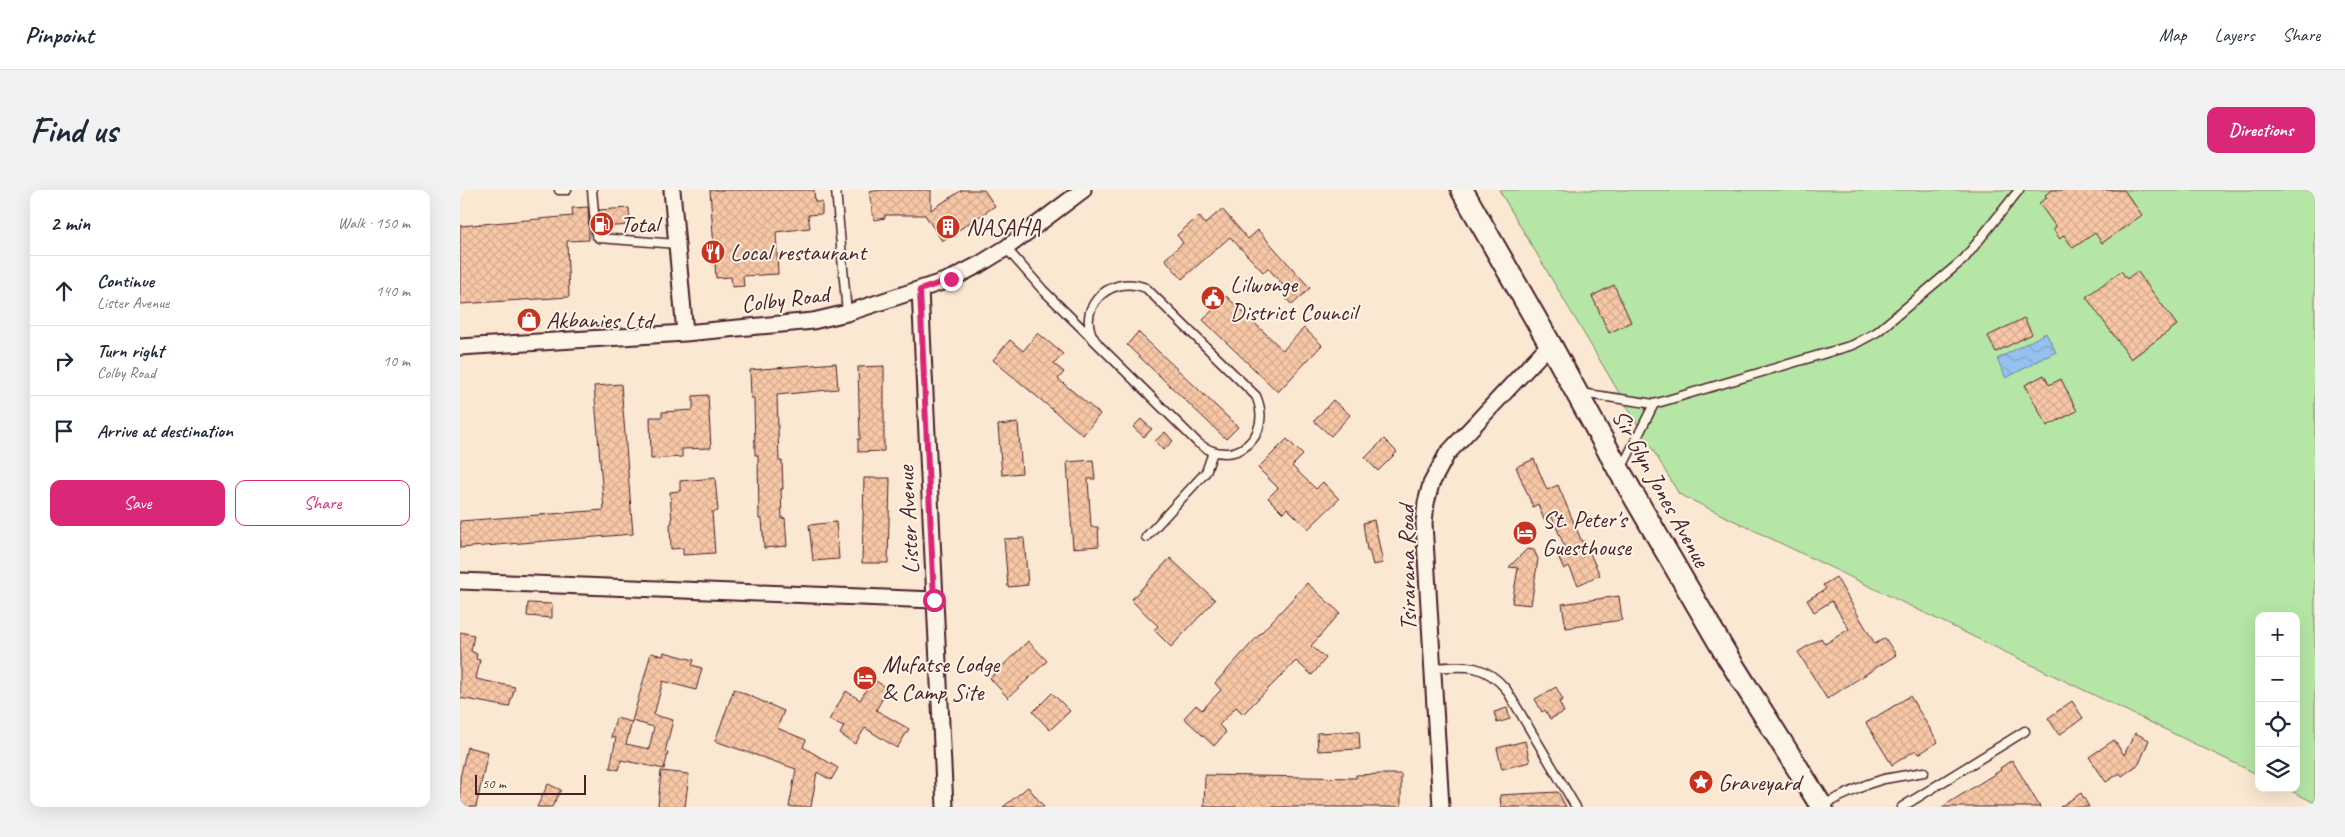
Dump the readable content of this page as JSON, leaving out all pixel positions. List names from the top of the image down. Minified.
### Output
{"streets":{"main road":["Sir Glyn Jones Avenue"],"street":["Colby Road","Lister Avenue","Tsirarana Road"]},"crossings":[["Colby Road","Lister Avenue"],["Sir Glyn Jones Avenue","Tsirarana Road"]],"places":{"fuel station":["Total"],"building":["NASAHA"],"restaurant":["Local restaurant"],"public building":["Lilwonge District Council"],"shop":["Akbanies Ltd"],"hotel":["St. Peter's Guesthouse","Mufatse Lodge & Camp Site"],"place":["Graveyard"]},"scale_bar":"50 m","page":{"header":"Pinpoint","nav":["Map","Layers","Share"],"buttons":["Directions",["Save","Share"]],"title":"Find us","heading":["2 min","Walk · 150 m"],"list":[["Continue","Lister Avenue","140 m"],["Turn right","Colby Road","10 m"],"Arrive at destination"],"map_buttons":["+","−"],"scale":"50 m"}}
